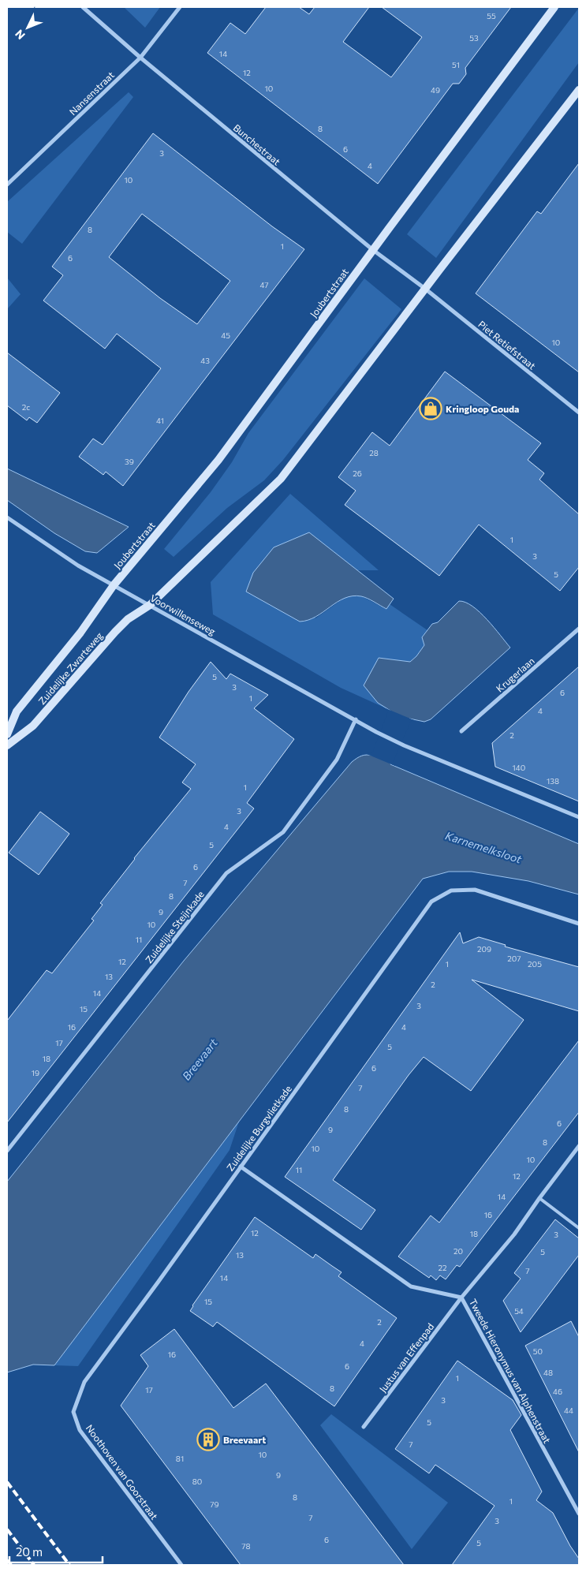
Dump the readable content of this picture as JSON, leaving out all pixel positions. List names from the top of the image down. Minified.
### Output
{"streets":{"main road":["Joubertstraat","Zuidelijke Zwarteweg"],"street":["Nansenstraat","Bunchestraat","Piet Retiefstraat","Voorwillenseweg","Krugerlaan","Zuidelijke Steijnkade","Zuidelijke Burgvlietkade","Justus van Effenpad","Tweede Hieronymus van Alphenstraat","Noothoven van Goorstraat"]},"crossings":[["Nansenstraat","Bunchestraat"],["Bunchestraat","Joubertstraat"],["Bunchestraat","Piet Retiefstraat"],["Joubertstraat","Voorwillenseweg"],["Joubertstraat","Zuidelijke Zwarteweg"],["Voorwillenseweg","Zuidelijke Zwarteweg"],["Voorwillenseweg","Zuidelijke Steijnkade"],["Zuidelijke Burgvlietkade","Tweede Hieronymus van Alphenstraat"],["Zuidelijke Burgvlietkade","Noothoven van Goorstraat"],["Justus van Effenpad","Tweede Hieronymus van Alphenstraat"]],"water":["Karnemelksloot","Breevaart"],"places":{"shop":["Kringloop Gouda"],"building":["Breevaart"]},"house_numbers":["55","53","14","51","12","10","49","8","6","3","4","10","8","1","6","47","45","10","43","2c","41","28","39","26","1","3","5","5","3","6","1","4","2","140","138","1","3","4","5","6","7","8","9","10","11","209","207","12","1","205","13","2","14","3","15","16","4","17","5","18","6","19","7","8","6","9","8","10","10","11","12","14","16","12","18","3","20","5","13","22","7","14","15","54","2","4","50","16","6","48","1","8","17","46","3","44","5","7","10","81","9","80","8","1","79","7","3","6","5","78"],"scale_bar":"20 m","north":"bottom left"}
